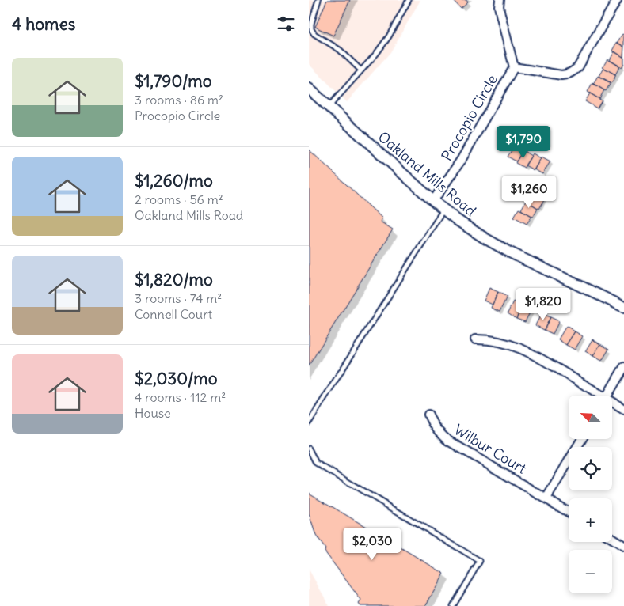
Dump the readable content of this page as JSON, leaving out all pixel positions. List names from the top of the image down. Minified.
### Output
{"streets":{"street":["Procopio Circle","Oakland Mills Road","Wilbur Court"]},"crossings":[["Procopio Circle","Oakland Mills Road"]],"north":"top left","page":{"heading":"4 homes","list":[{"name":"$1,790/mo","note":"3 rooms · 86 m² · Procopio Circle"},{"name":"$1,260/mo","note":"2 rooms · 56 m² · Oakland Mills Road"},{"name":"$1,820/mo","note":"3 rooms · 74 m² · Connell Court"},{"name":"$2,030/mo","note":"4 rooms · 112 m² · House"}],"price":["$1,790","$1,260","$1,820","$2,030"],"map_buttons":["+","−"]}}
